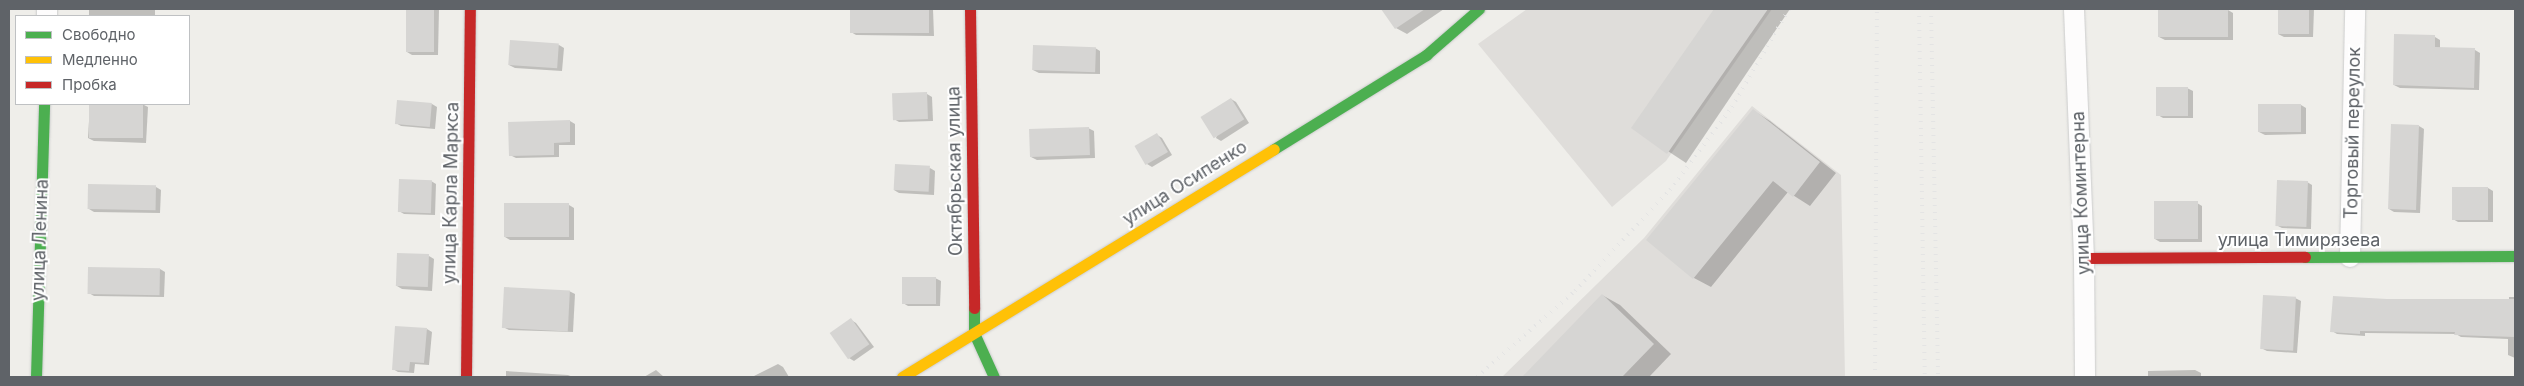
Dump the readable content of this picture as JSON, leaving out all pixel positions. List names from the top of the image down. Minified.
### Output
{"streets":{"street":["Торговый переулок","Октябрьская улица","улица Осипенко","улица Карла Маркса","улица Коминтерна","улица Ленина","улица Тимирязева"]},"crossings":[["Торговый переулок","улица Тимирязева"],["Октябрьская улица","улица Осипенко"],["улица Коминтерна","улица Тимирязева"]],"legend":["Свободно","Медленно","Пробка"]}
